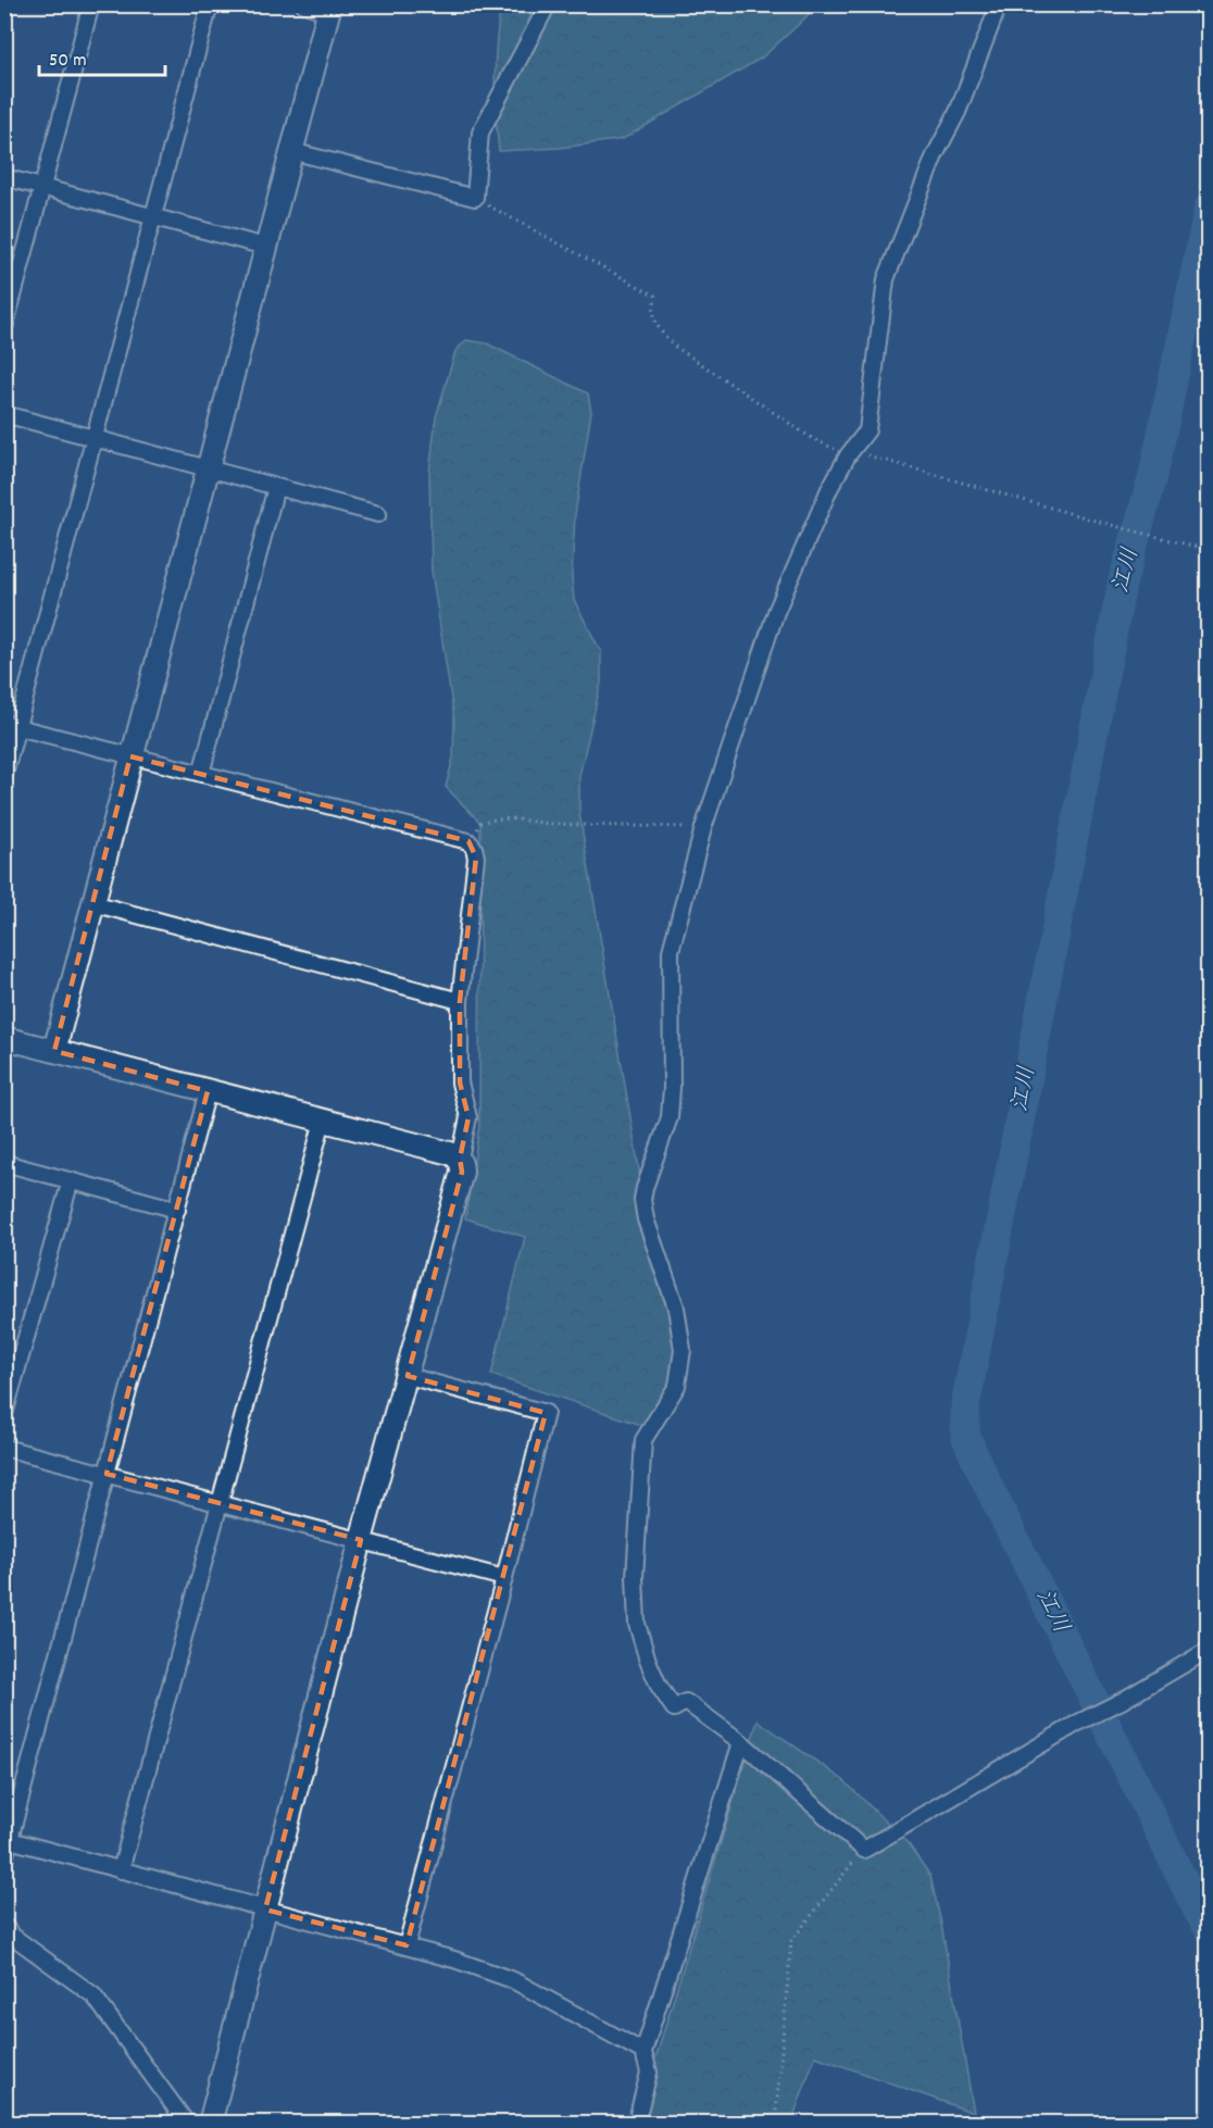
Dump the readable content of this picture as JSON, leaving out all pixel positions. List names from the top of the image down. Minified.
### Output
{"water":["江川"],"scale_bar":"50 m"}
